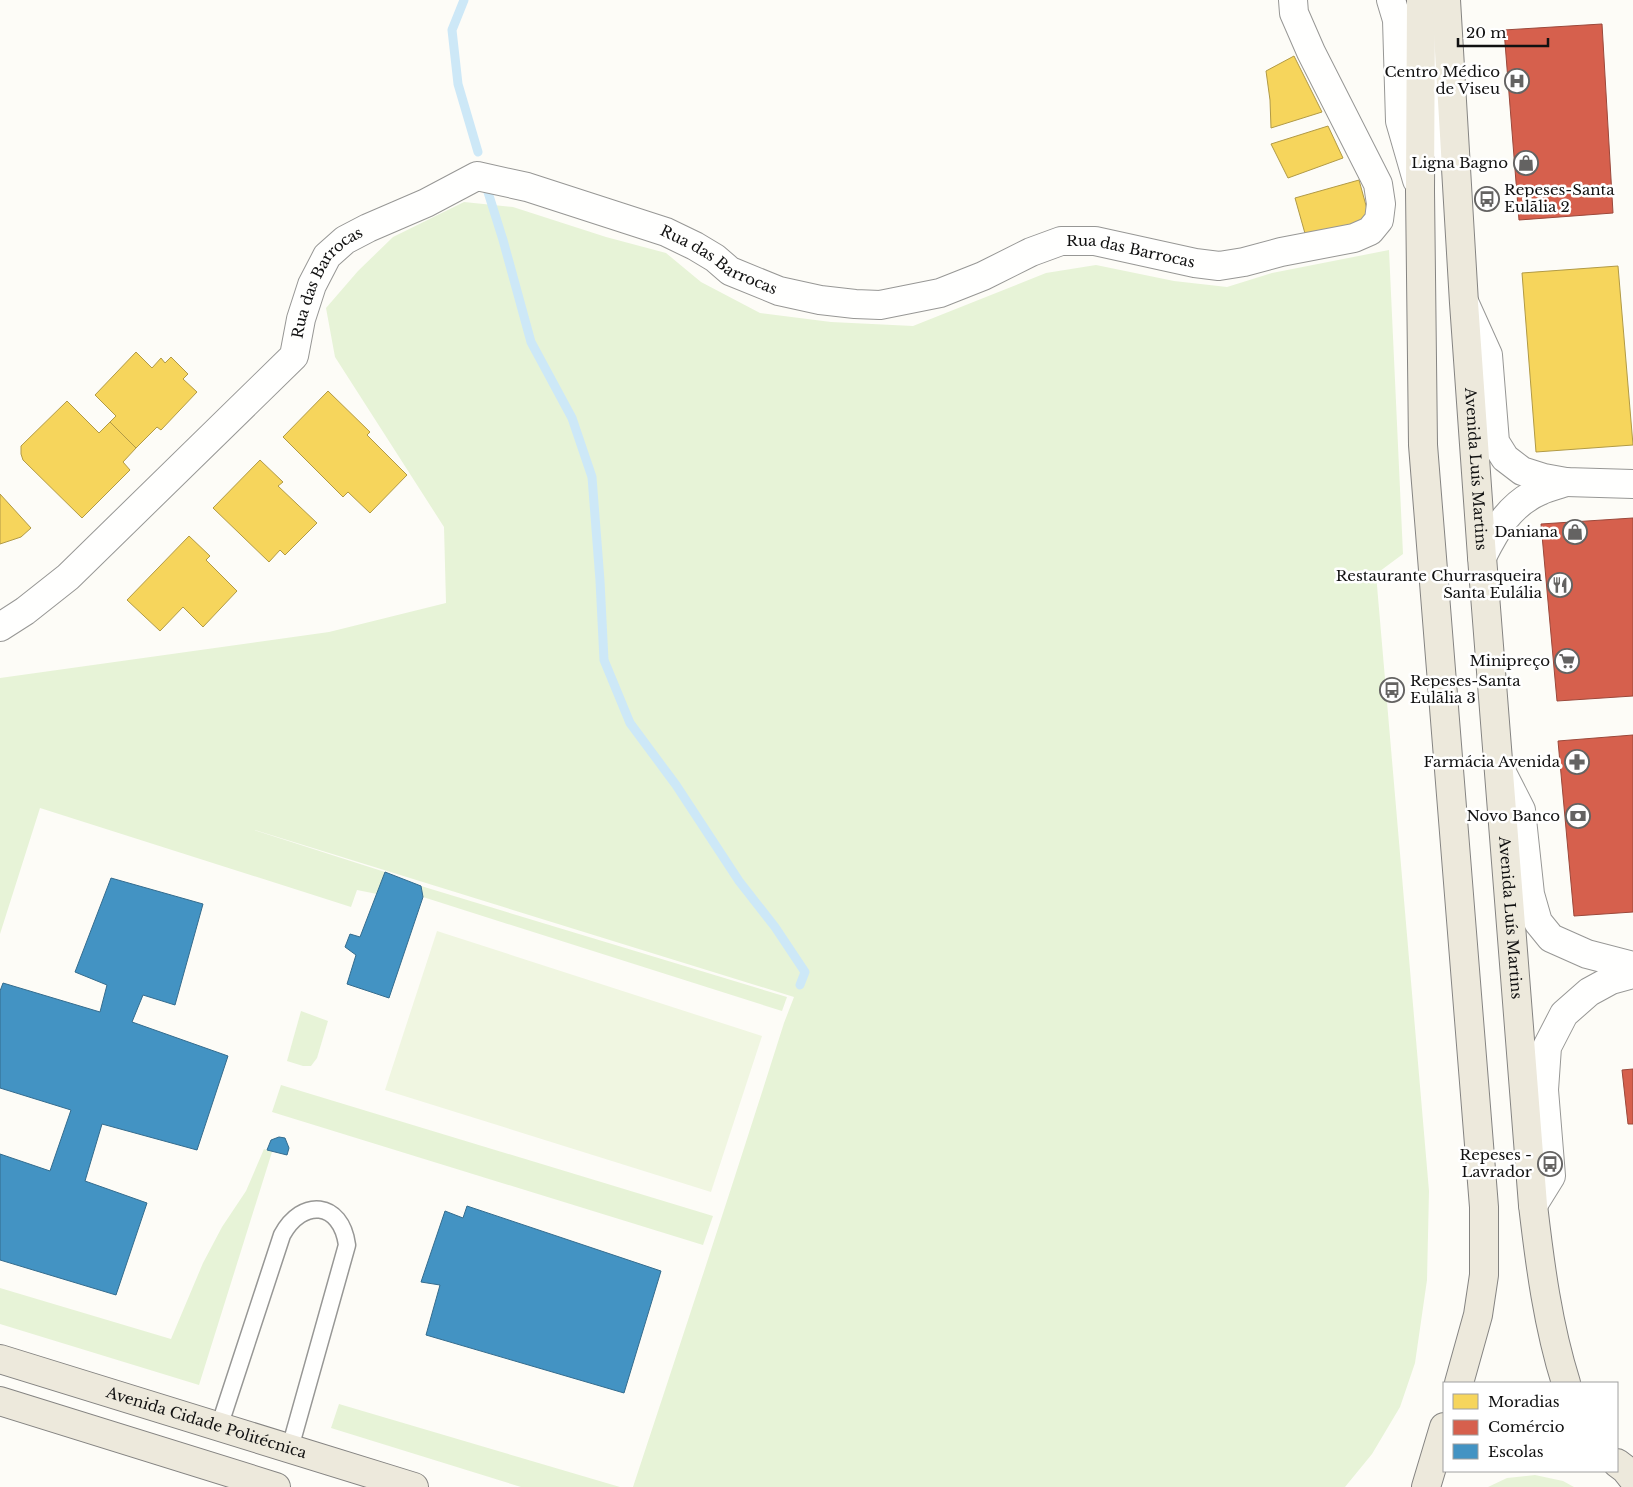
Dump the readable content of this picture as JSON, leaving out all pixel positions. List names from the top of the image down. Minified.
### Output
{"streets":{"main road":["Avenida Luís Martins","Avenida Cidade Politécnica"],"street":["Rua das Barrocas"]},"places":{"hospital":["Centro Médico de Viseu"],"shop":["Ligna Bagno","Daniana"],"bus stop":["Repeses-Santa Eulãlia 2","Repeses-Santa Eulãlia 3","Repeses - Lavrador"],"restaurant":["Restaurante Churrasqueira Santa Eulália"],"supermarket":["Minipreço"],"pharmacy":["Farmácia Avenida"],"bank":["Novo Banco"]},"legend":["Moradias","Comércio","Escolas"],"scale_bar":"20 m"}
